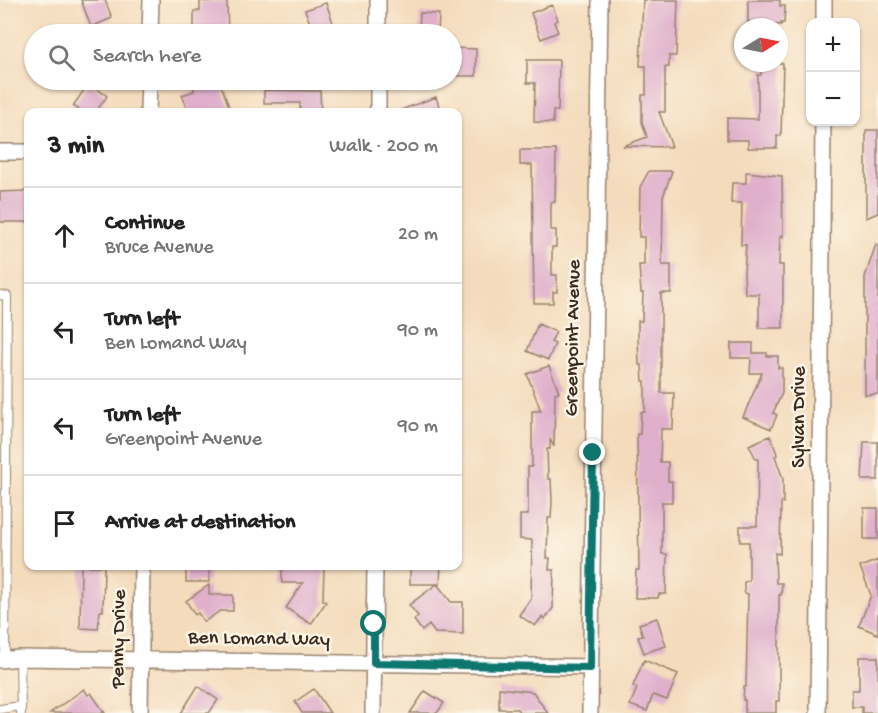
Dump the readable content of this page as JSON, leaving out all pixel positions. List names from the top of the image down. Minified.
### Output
{"streets":{"street":["Greenpoint Avenue","Sylvan Drive","Penny Drive","Ben Lomand Way"]},"crossings":[["Greenpoint Avenue","Ben Lomand Way"],["Penny Drive","Ben Lomand Way"]],"north":"right","page":{"map_buttons":["+","−"],"search":"Search here","heading":["3 min","Walk · 200 m"],"list":[["Continue","Bruce Avenue","20 m"],["Turn left","Ben Lomand Way","90 m"],["Turn left","Greenpoint Avenue","90 m"],"Arrive at destination"]}}
